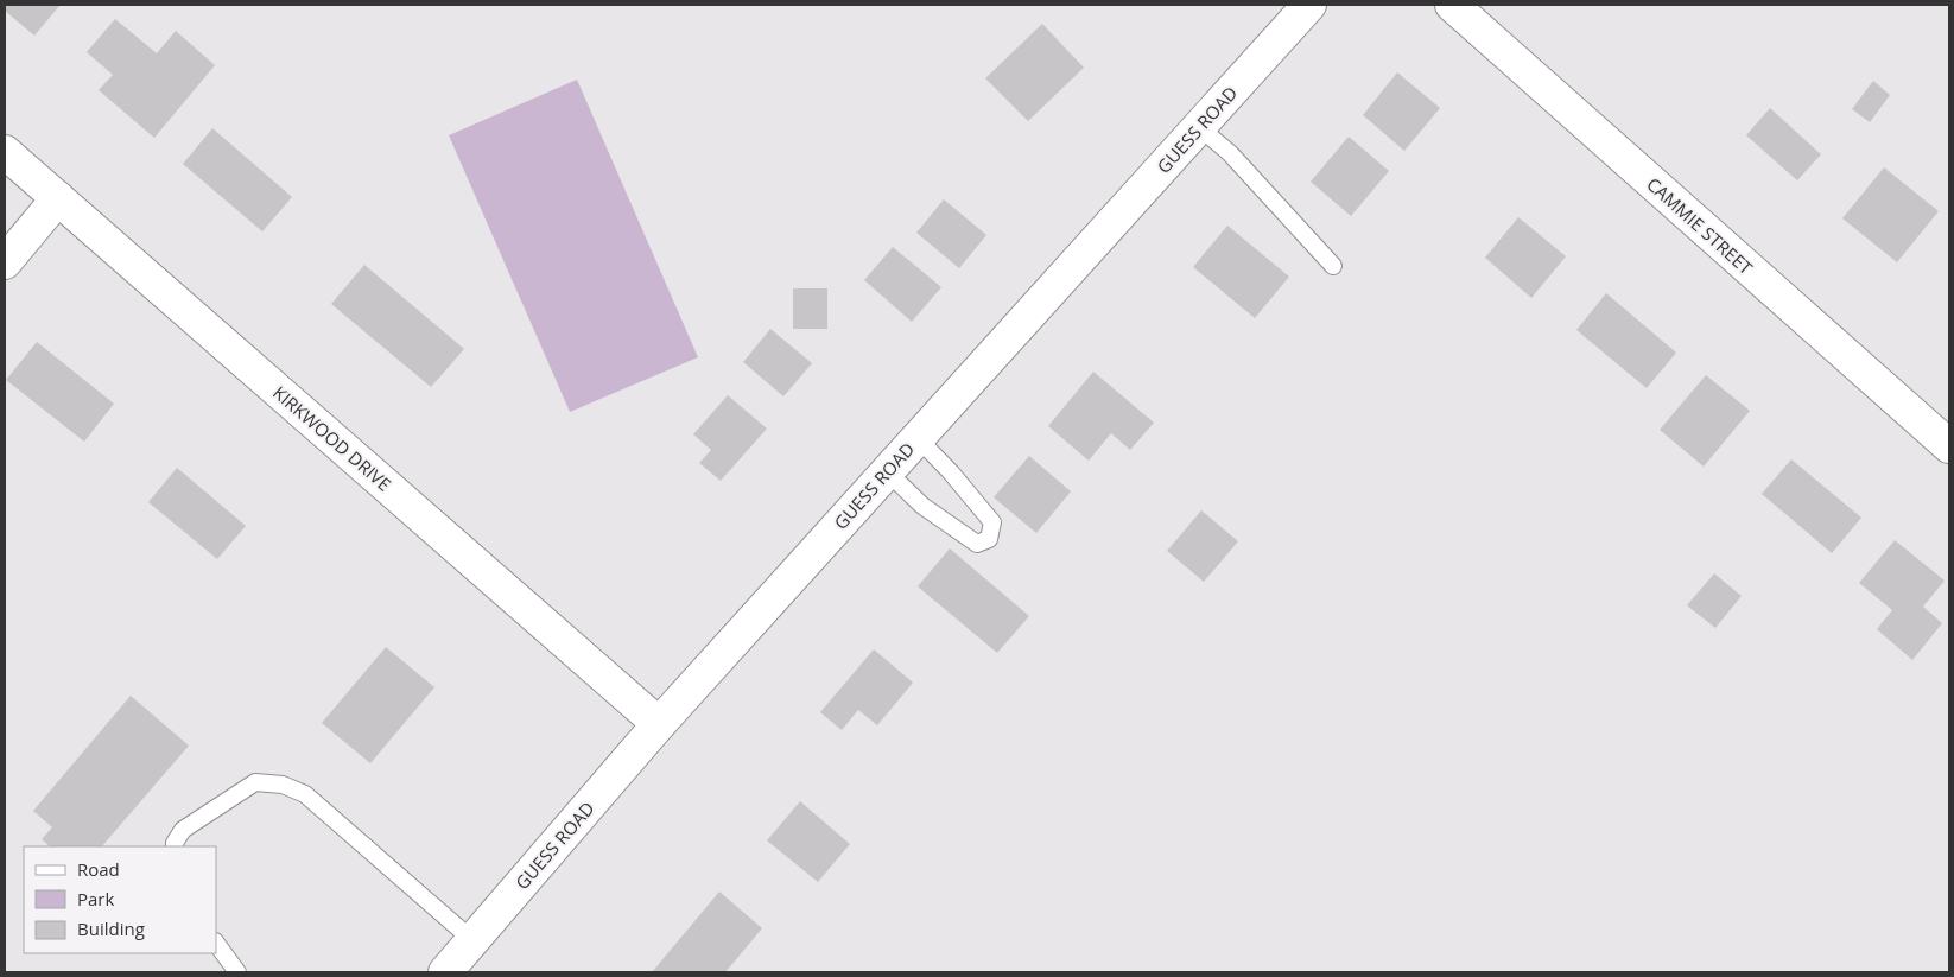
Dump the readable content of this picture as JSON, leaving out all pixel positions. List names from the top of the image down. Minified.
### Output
{"streets":{"street":["GUESS ROAD","CAMMIE STREET","KIRKWOOD DRIVE"]},"crossings":[["GUESS ROAD","KIRKWOOD DRIVE"]],"legend":["Road","Park","Building"]}
